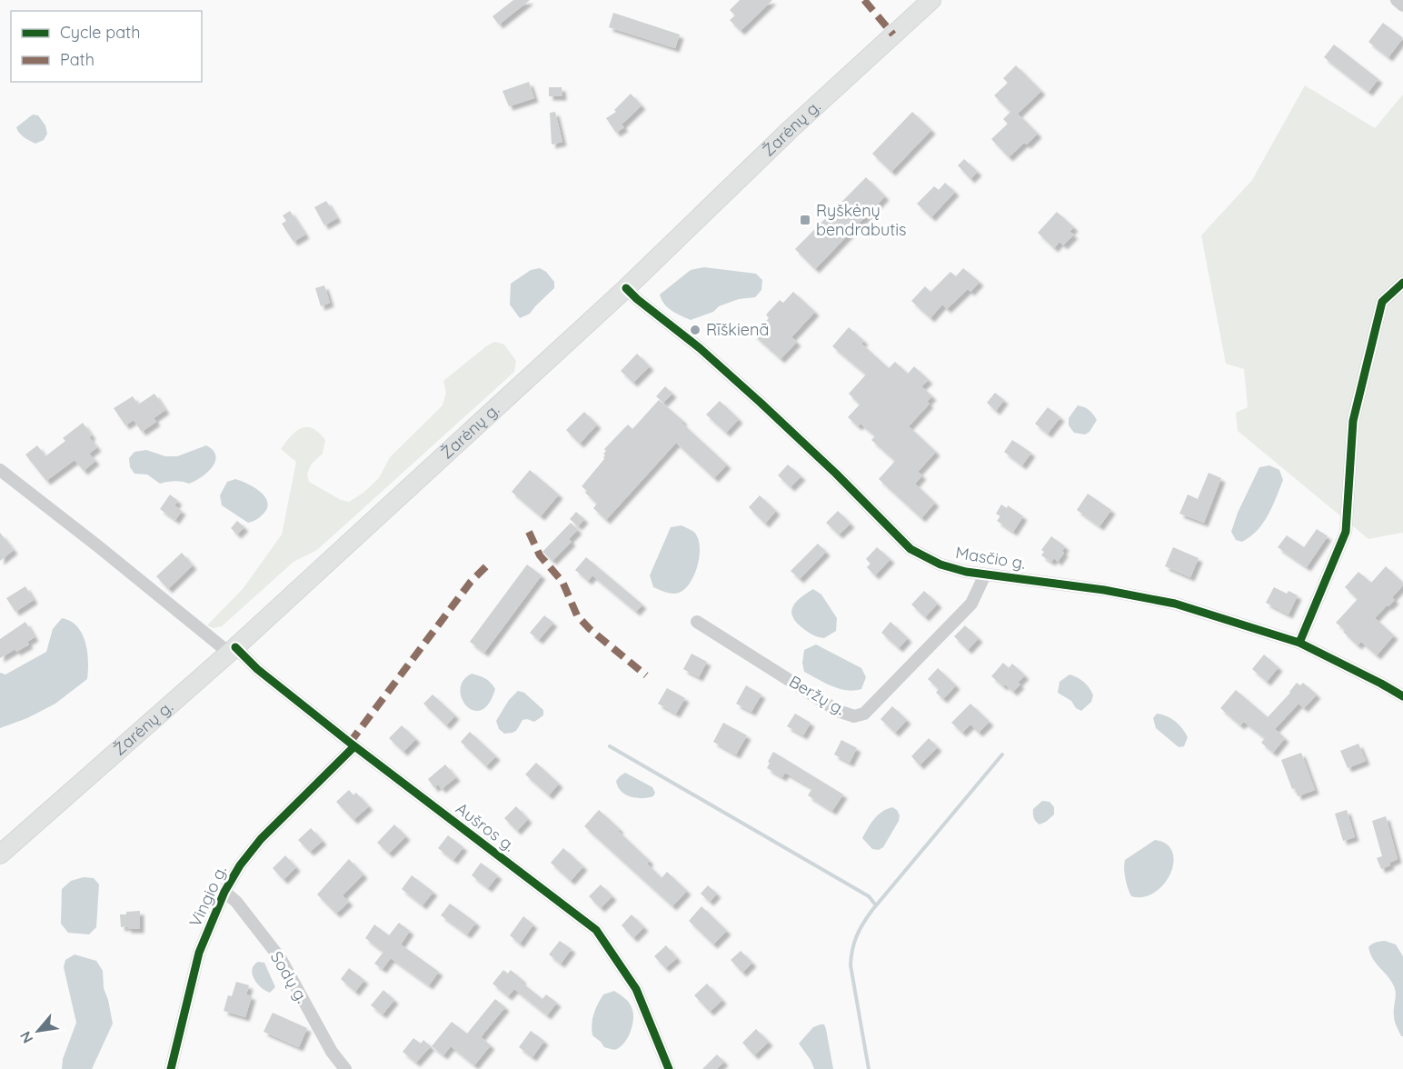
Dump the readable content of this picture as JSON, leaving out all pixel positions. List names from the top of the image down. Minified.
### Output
{"streets":{"main road":["Žarėnų g."],"street":["Masčio g.","Beržų g.","Aušros g.","Vingio g.","Sodų g."]},"crossings":[["Žarėnų g.","Masčio g."],["Žarėnų g.","Aušros g."],["Masčio g.","Beržų g."],["Aušros g.","Vingio g."],["Vingio g.","Sodų g."]],"places":{"transit":["Ryškėnų bendrabutis"],"other":["Rīškienā"]},"legend":["Cycle path","Path"],"north":"bottom left"}
